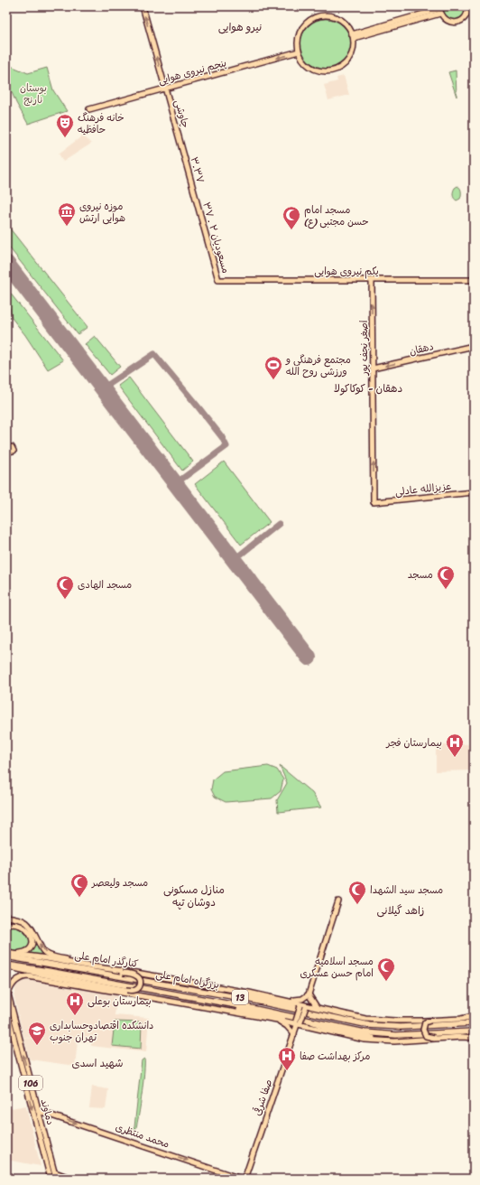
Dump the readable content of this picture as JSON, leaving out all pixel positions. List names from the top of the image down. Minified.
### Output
{"streets":{"highway":["بزرگراه امام علی","13"],"main road":["پنجم نیروی هوایی","چاوشی","۳.۳۷","مسعودیان ۲ . ۳۷","یکم نیروی هوایی","اصغر نجف پور","دهقان","عزیزالله عادلی","کنارگذر امام علی","106","صفا شرقی","دماوند","محمد منتظری"]},"crossings":[["پنجم نیروی هوایی","چاوشی"],["چاوشی","۳.۳۷"],["۳.۳۷","مسعودیان ۲ . ۳۷"],["مسعودیان ۲ . ۳۷","یکم نیروی هوایی"],["یکم نیروی هوایی","اصغر نجف پور"],["اصغر نجف پور","دهقان"],["اصغر نجف پور","عزیزالله عادلی"],["کنارگذر امام علی","بزرگراه امام علی"],["کنارگذر امام علی","صفا شرقی"],["بزرگراه امام علی","صفا شرقی"],["دماوند","محمد منتظری"]],"one_way":["پنجم نیروی هوایی","چاوشی","اصغر نجف پور","دهقان","محمد منتظری"],"districts":["نیرو هوایی","دهقان - کوکاکولا","منازل مسکونی دوشان تپه","زاهد گیلانی","شهید اسدی"],"parks":["بوستان نارنج"],"places":{"theatre":["خانه فرهنگ حافظیه"],"museum":["موزه نیروی هوایی ارتش"],"mosque":["مسجد امام حسن مجتبی (ع)","مسجد","مسجد الهادی","مسجد ولیعصر","مسجد سید الشهدا","مسجد اسلامیه امام حسن عسکری"],"sports":["مجتمع فرهنگی و ورزشی روح الله"],"hospital":["بیمارستان فجر","بیمارستان بوعلی","مرکز بهداشت صفا"],"school or university":["دانشکده اقتصادوحسابداری تهران جنوب"]}}
